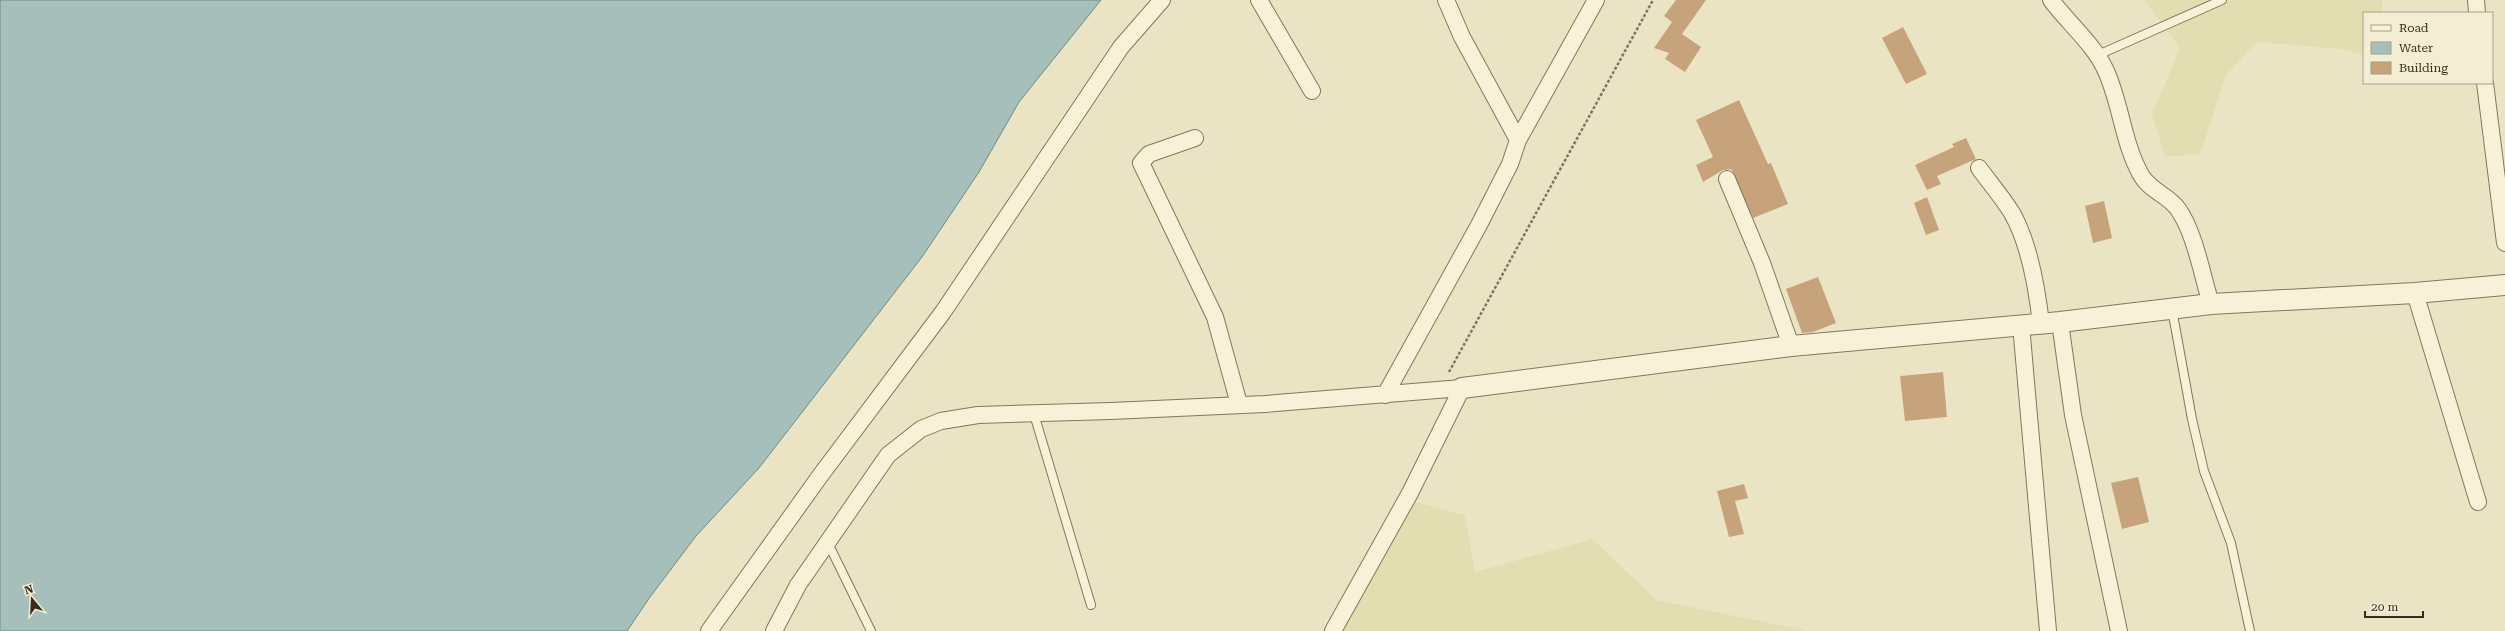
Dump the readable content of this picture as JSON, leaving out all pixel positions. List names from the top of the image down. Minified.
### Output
{"legend":["Road","Water","Building"],"scale_bar":"20 m","north":"top"}
